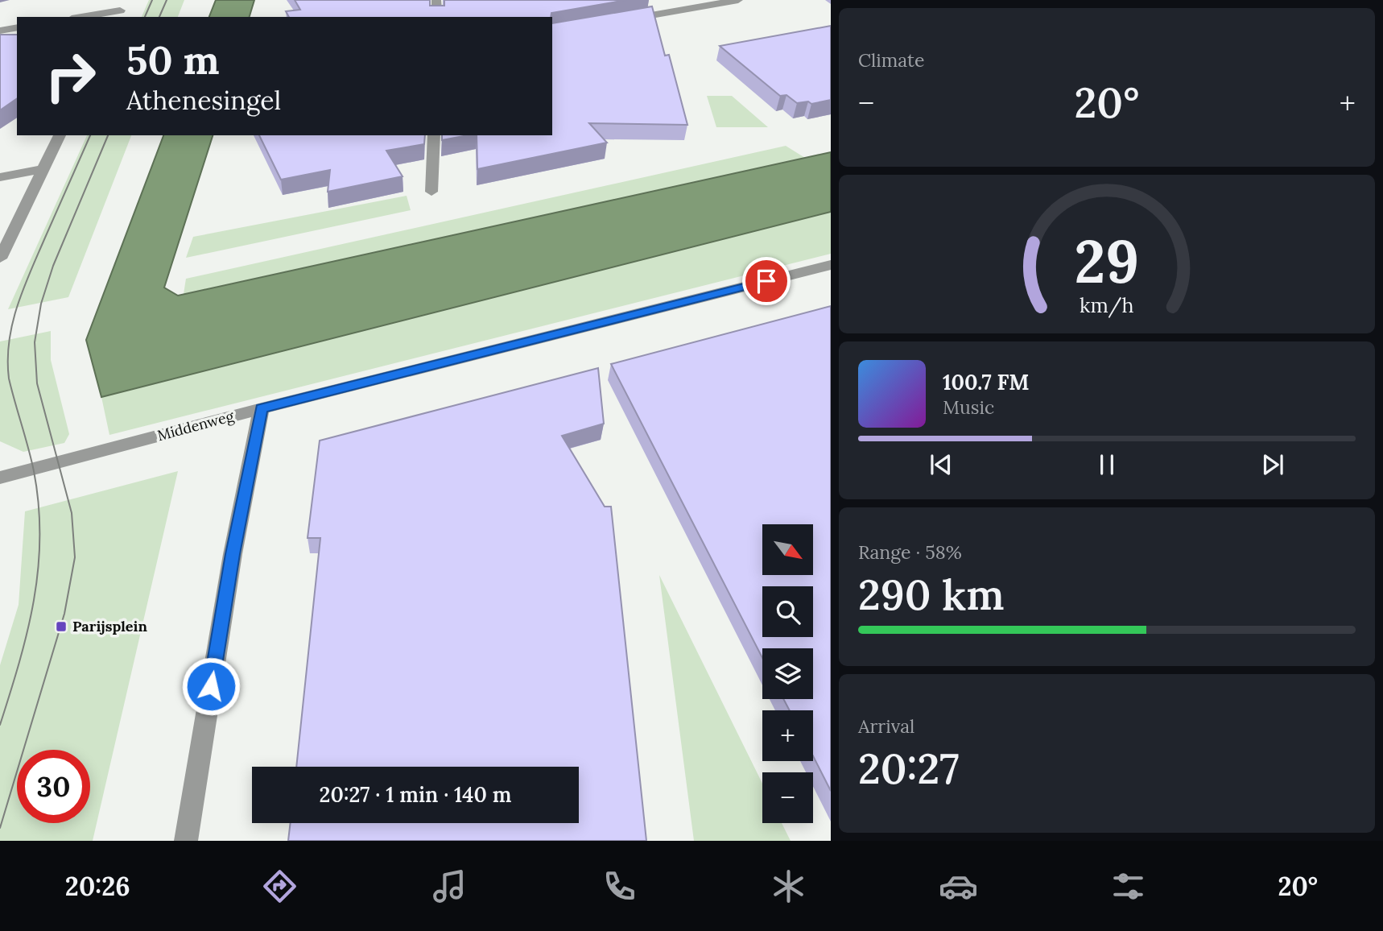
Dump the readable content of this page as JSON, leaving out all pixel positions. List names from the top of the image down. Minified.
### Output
{"streets":{"street":["Middenweg"]},"places":{"transit":["Parijsplein"]},"north":"bottom right","page":{"tile":["Climate",["Range · 58%","290 km"],["Arrival","20:27"]],"turn":["50 m","Athenesingel"],"heat":["−","20°","+"],"song":["100.7 FM","Music"],"map_buttons":["+","−"],"limit":"30","trip":"20:27 · 1 min · 140 m","tabs":["20:26","20°"],"gauge":["29","km/h"]}}
